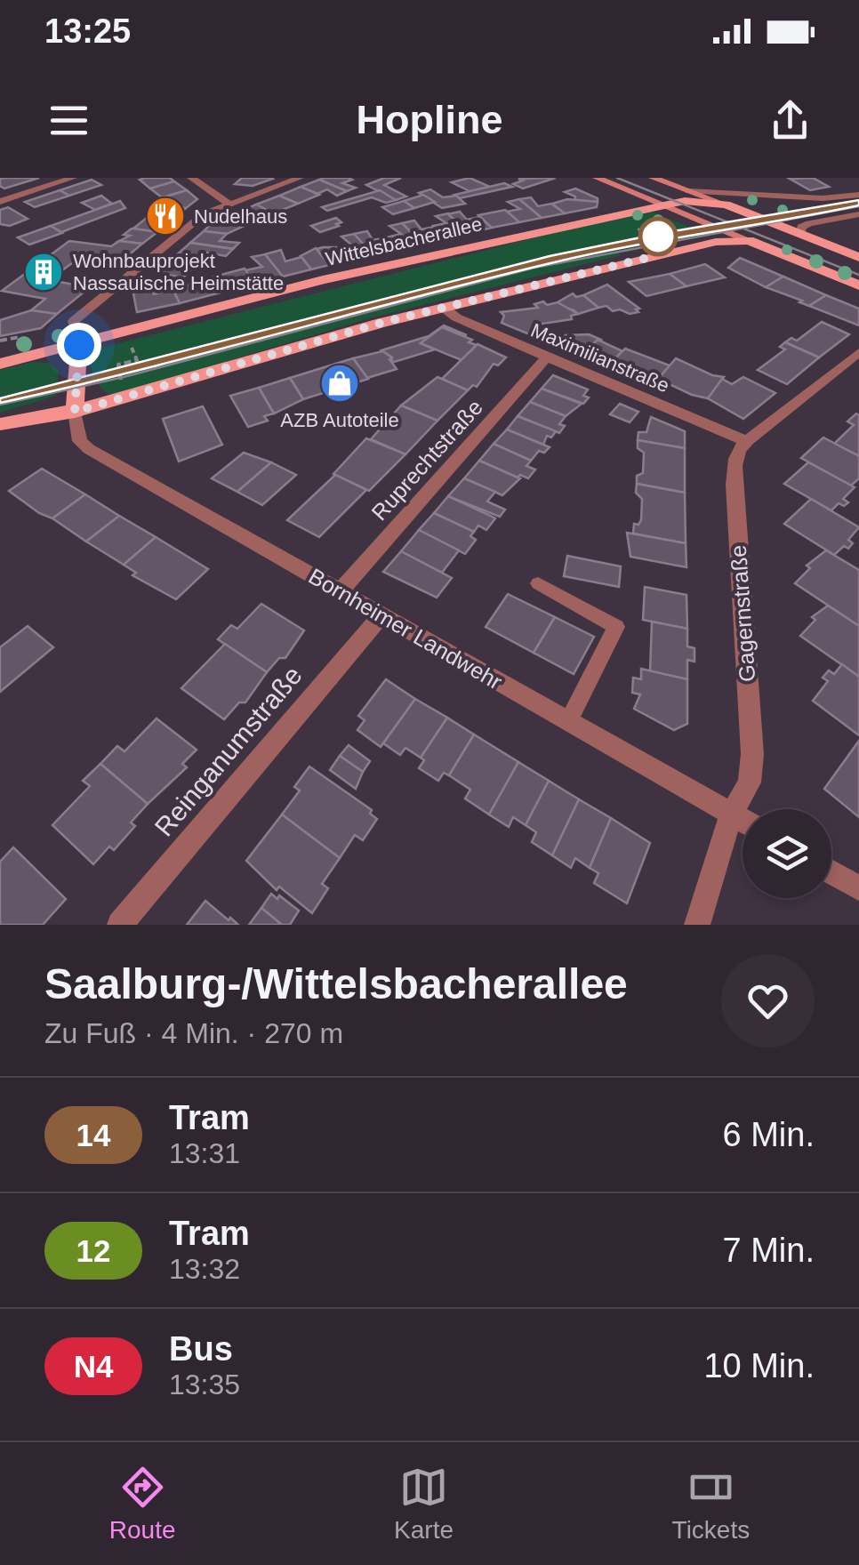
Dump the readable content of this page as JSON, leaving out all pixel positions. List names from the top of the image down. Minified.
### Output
{"streets":{"main road":["Wittelsbacherallee"],"street":["Maximilianstraße","Ruprechtstraße","Gagernstraße","Bornheimer Landwehr","Reinganumstraße"]},"crossings":[["Maximilianstraße","Ruprechtstraße"],["Maximilianstraße","Gagernstraße"],["Ruprechtstraße","Bornheimer Landwehr"],["Gagernstraße","Bornheimer Landwehr"],["Bornheimer Landwehr","Reinganumstraße"]],"places":{"restaurant":["Nudelhaus"],"building":["Wohnbauprojekt Nassauische Heimstätte"],"shop":["AZB Autoteile"]},"lines":["tram line 14"],"page":{"status":"13:25","header":"Hopline","heading":["Saalburg-/Wittelsbacherallee","Zu Fuß · 4 Min. · 270 m"],"list":[{"mark":"14","name":"Tram","note":"13:31","value":"6 Min."},{"mark":"12","name":"Tram","note":"13:32","value":"7 Min."},{"mark":"N4","name":"Bus","note":"13:35","value":"10 Min."}],"tabs":["Route","Karte","Tickets"]}}
